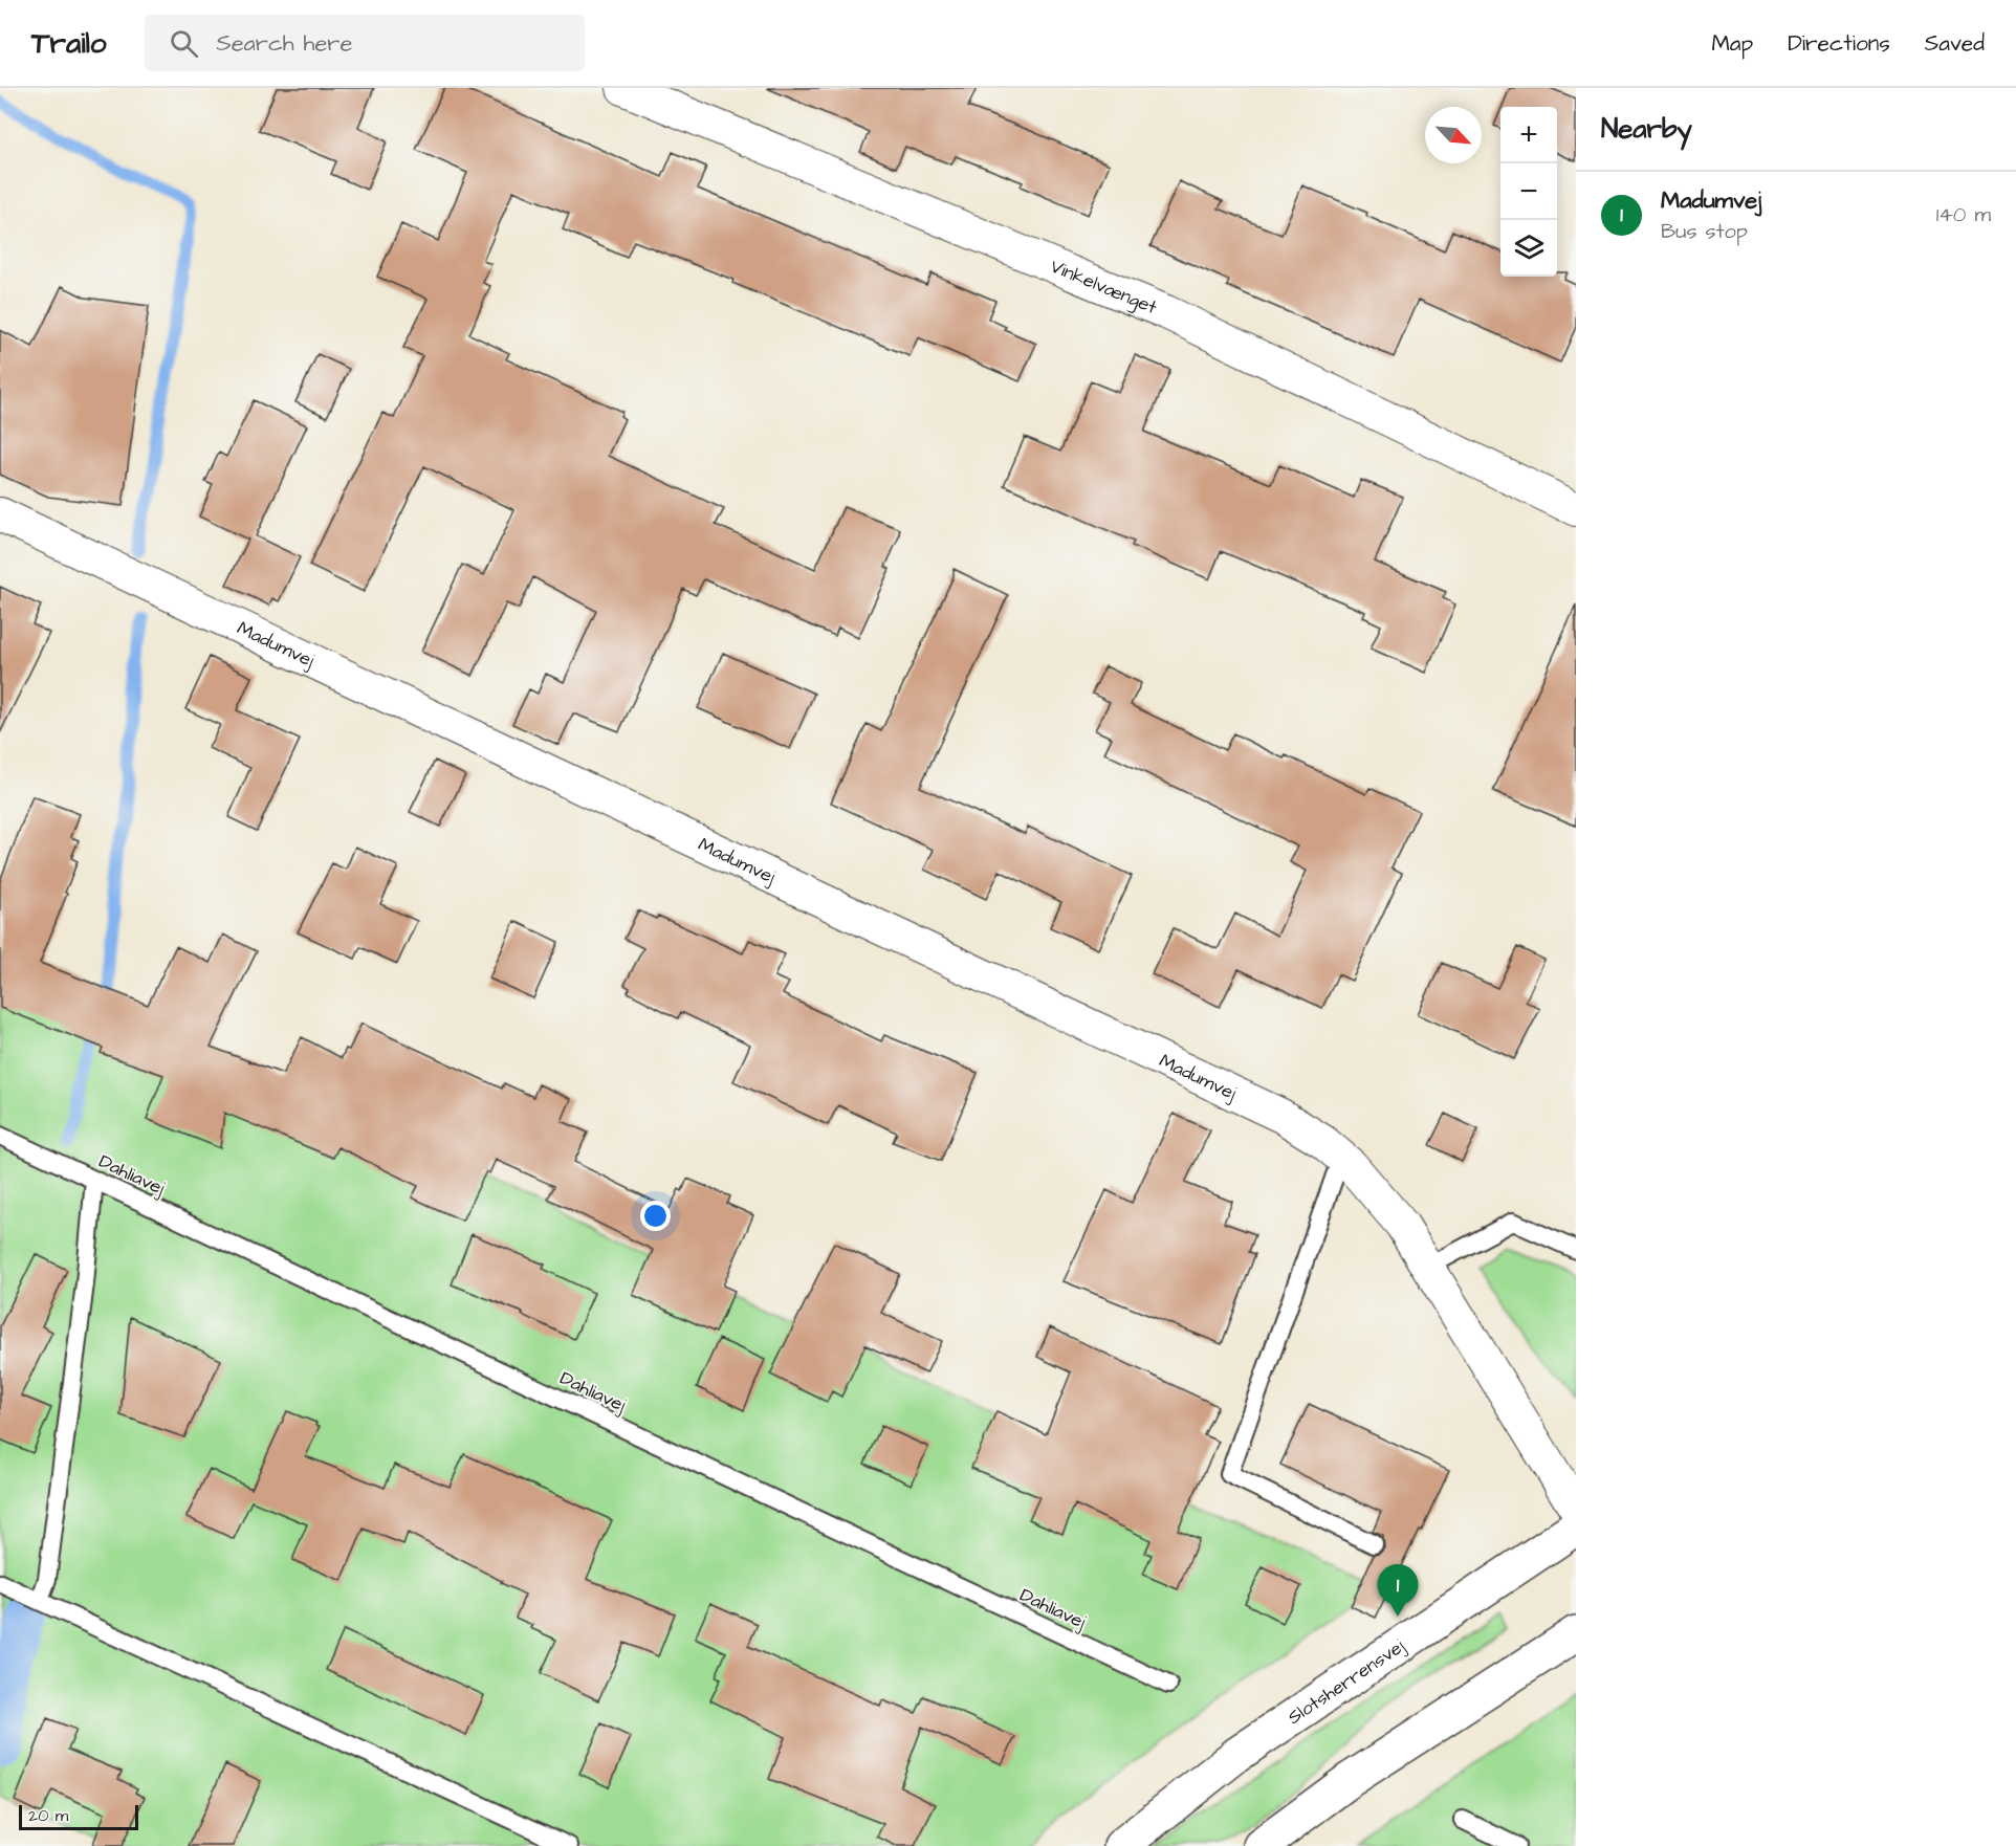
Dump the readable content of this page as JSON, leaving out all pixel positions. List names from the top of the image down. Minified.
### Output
{"streets":{"street":["Vinkelvænget","Madumvej","Slotsherrensvej"],"lane":["Dahliavej"]},"scale_bar":"20 m","north":"bottom right","page":{"header":"Trailo","search":"Search here","nav":["Map","Directions","Saved"],"heading":"Nearby","map_buttons":["+","−"],"list":[{"mark":"1","name":"Madumvej","note":"Bus stop","value":"140 m"}],"pins":"1","scale":"20 m"}}
